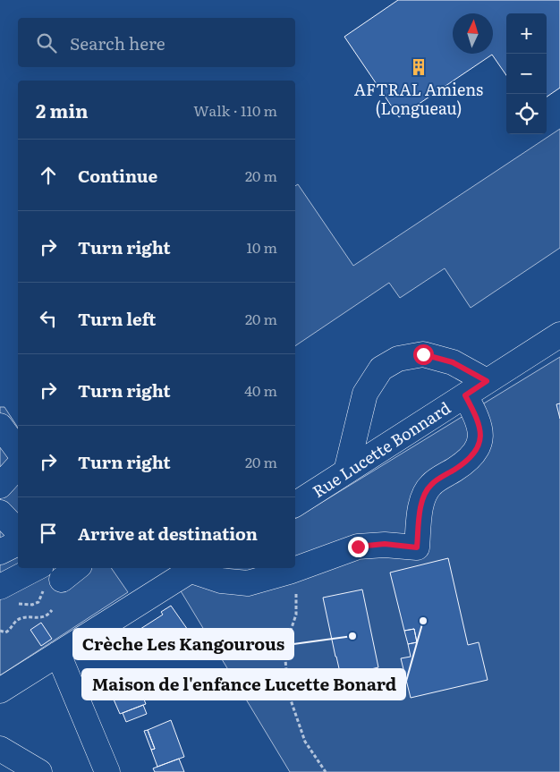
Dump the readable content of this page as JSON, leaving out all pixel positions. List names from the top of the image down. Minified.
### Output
{"streets":{"street":["Rue Lucette Bonnard"]},"places":{"building":["AFTRAL Amiens (Longueau)"],"other":["Maison de l'enfance Lucette Bonard","Crèche Les Kangourous"]},"north":"top","page":{"map_buttons":["+","−"],"search":"Search here","heading":["2 min","Walk · 110 m"],"list":[["Continue","20 m"],["Turn right","10 m"],["Turn left","20 m"],["Turn right","40 m"],["Turn right","20 m"],"Arrive at destination"]}}
